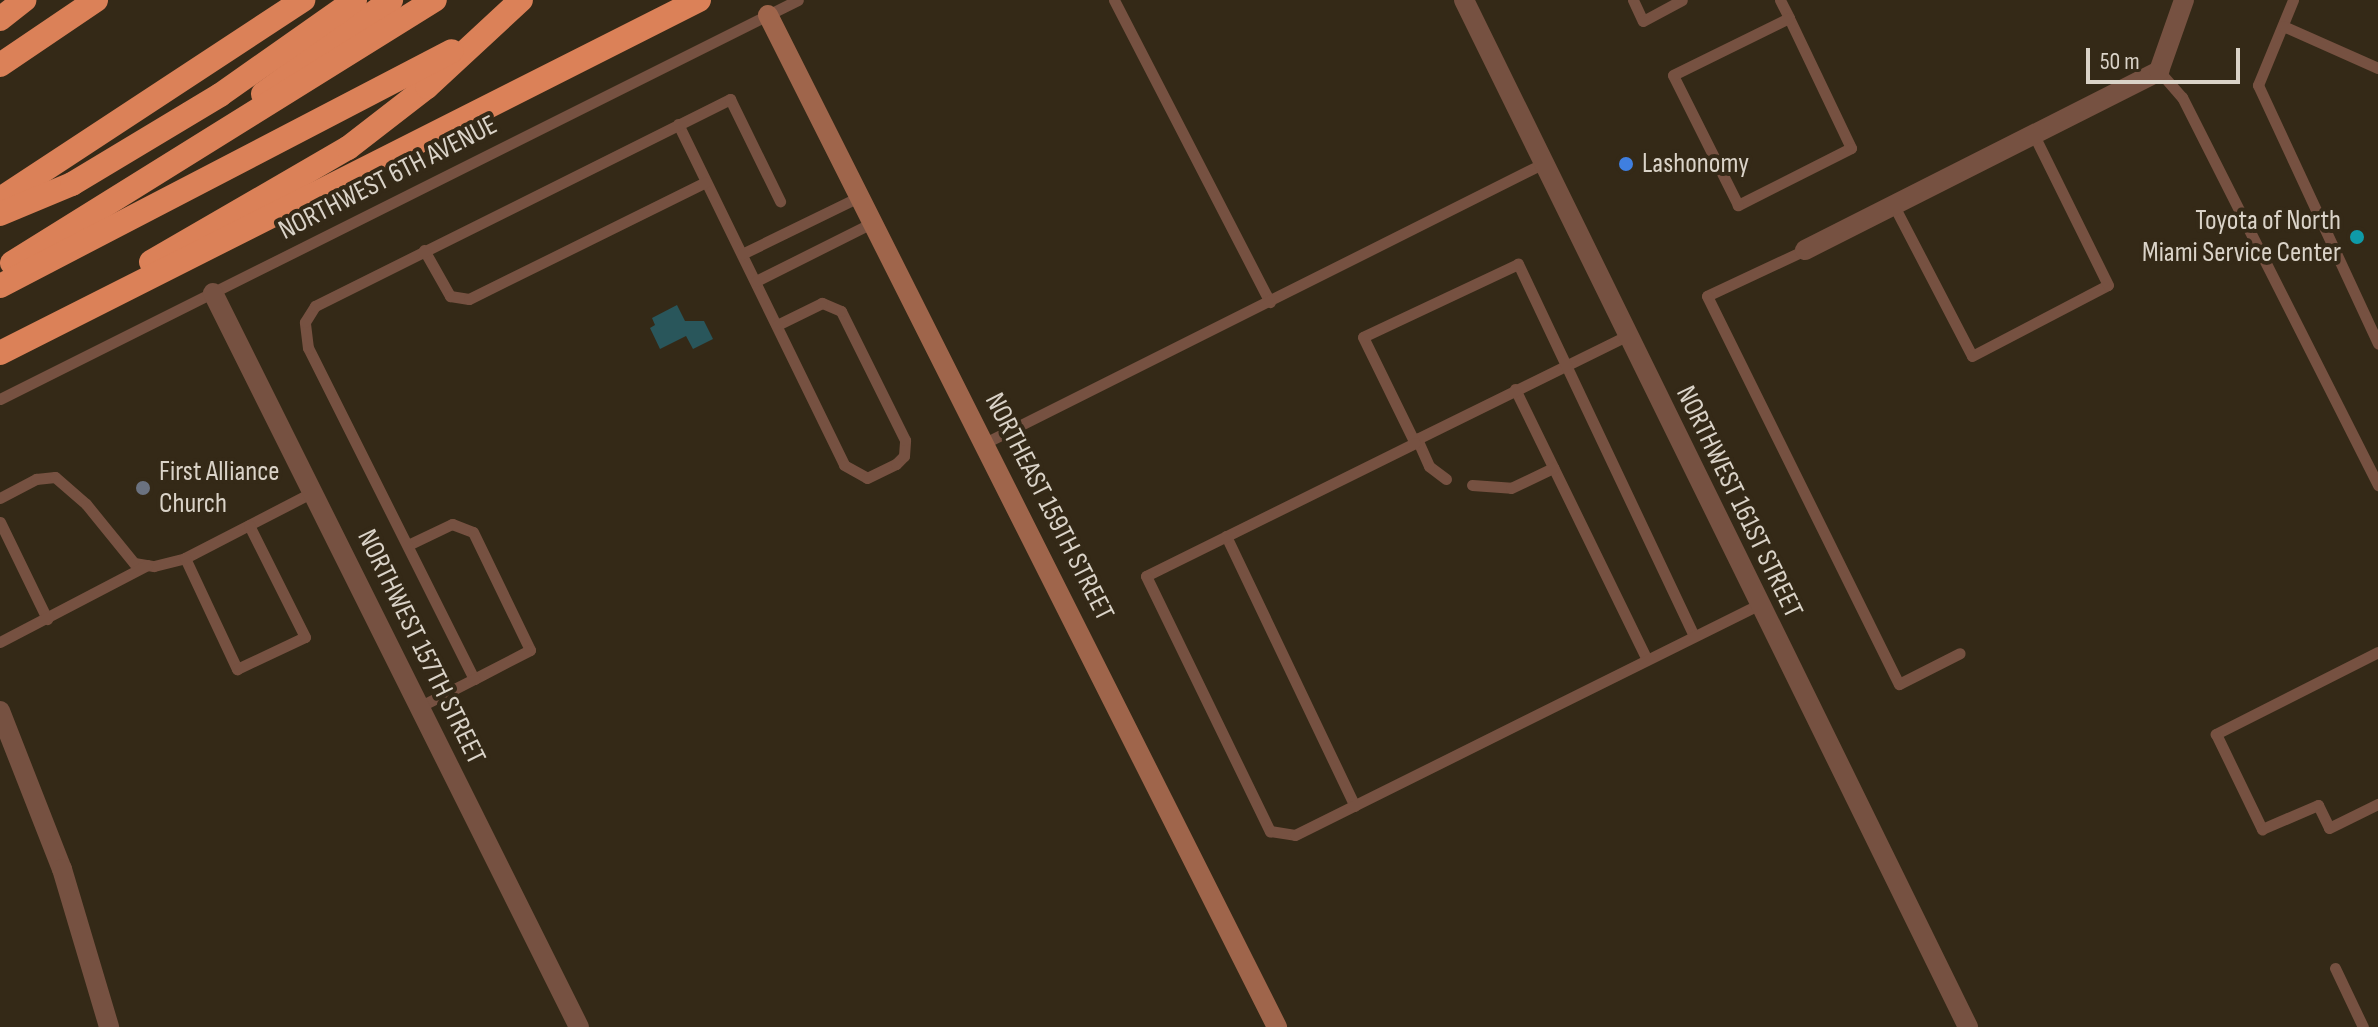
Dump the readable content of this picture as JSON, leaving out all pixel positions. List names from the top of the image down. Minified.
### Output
{"streets":{"street":["NORTHWEST 161ST STREET","NORTHEAST 159TH STREET","NORTHWEST 157TH STREET"],"lane":["NORTHWEST 6TH AVENUE"]},"crossings":[["NORTHWEST 6TH AVENUE","NORTHEAST 159TH STREET"],["NORTHWEST 6TH AVENUE","NORTHWEST 157TH STREET"]],"places":["Lashonomy","Toyota of North Miami Service Center","First Alliance Church"],"scale_bar":"50 m"}
